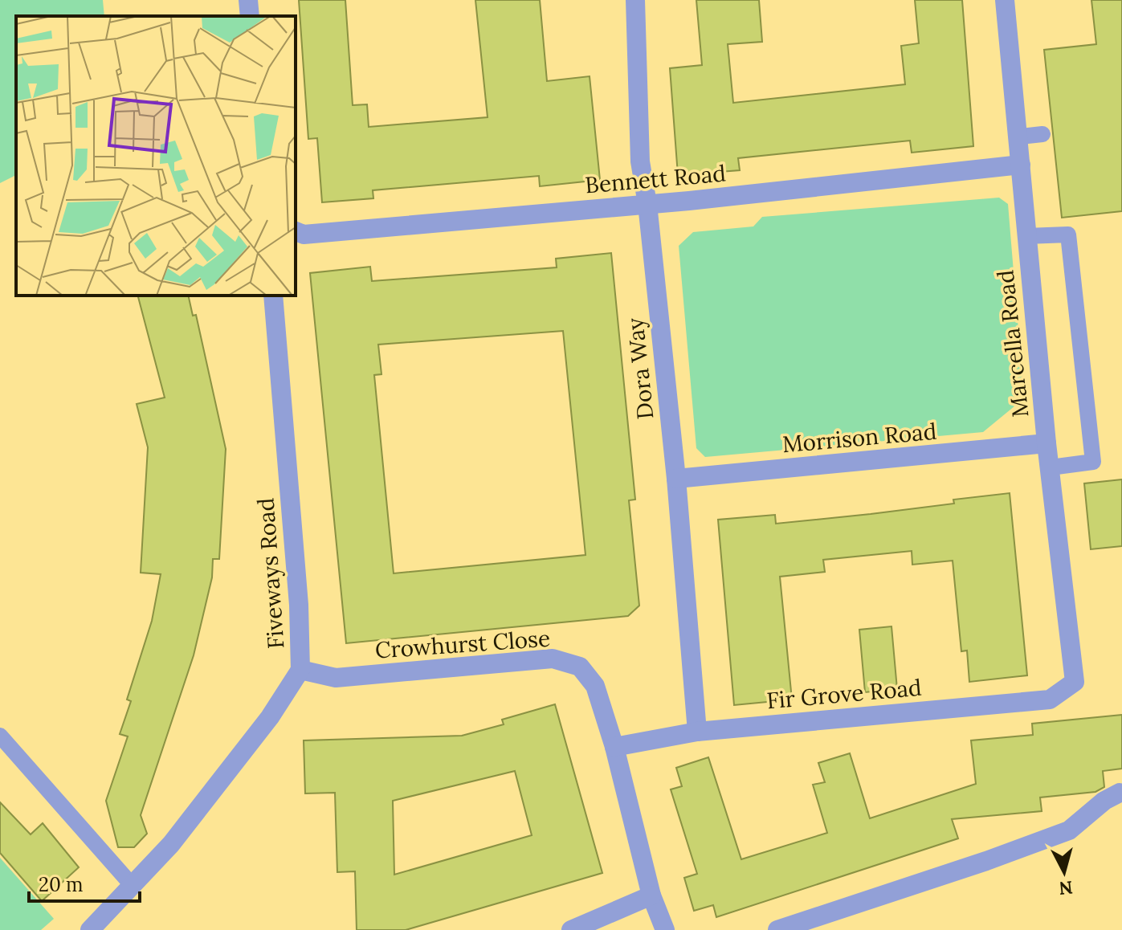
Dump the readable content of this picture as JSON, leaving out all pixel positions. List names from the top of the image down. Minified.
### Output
{"streets":{"street":["Bennett Road","Marcella Road","Dora Way","Morrison Road","Fiveways Road","Crowhurst Close","Fir Grove Road"]},"crossings":[["Bennett Road","Marcella Road"],["Bennett Road","Dora Way"],["Marcella Road","Morrison Road"],["Marcella Road","Fir Grove Road"],["Dora Way","Morrison Road"],["Dora Way","Fir Grove Road"],["Fiveways Road","Crowhurst Close"],["Crowhurst Close","Fir Grove Road"]],"scale_bar":"20 m","north":"bottom"}
